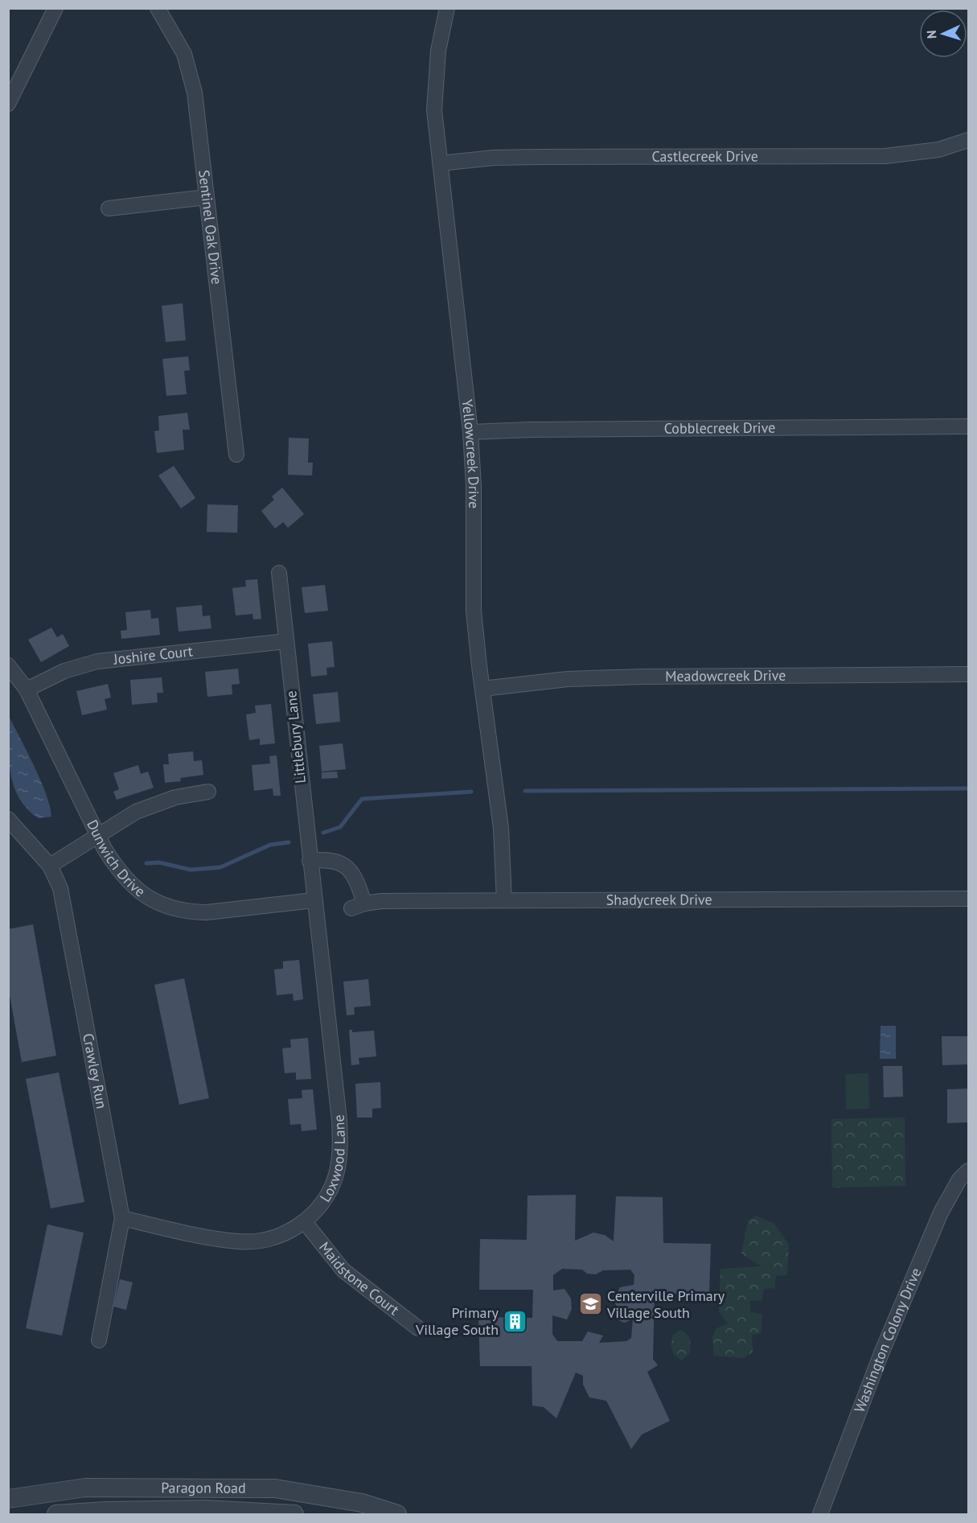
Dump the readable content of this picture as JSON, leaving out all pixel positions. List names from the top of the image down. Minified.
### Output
{"streets":{"street":["Castlecreek Drive","Sentinel Oak Drive","Cobblecreek Drive","Yellowcreek Drive","Joshire Court","Meadowcreek Drive","Littlebury Lane","Dunwich Drive","Shadycreek Drive","Crawley Run","Loxwood Lane","Maidstone Court","Washington Colony Drive","Paragon Road"]},"crossings":[["Castlecreek Drive","Yellowcreek Drive"],["Cobblecreek Drive","Yellowcreek Drive"],["Yellowcreek Drive","Meadowcreek Drive"],["Yellowcreek Drive","Shadycreek Drive"],["Joshire Court","Littlebury Lane"],["Joshire Court","Dunwich Drive"],["Littlebury Lane","Dunwich Drive"],["Littlebury Lane","Shadycreek Drive"],["Littlebury Lane","Loxwood Lane"],["Dunwich Drive","Loxwood Lane"],["Crawley Run","Loxwood Lane"],["Loxwood Lane","Maidstone Court"]],"places":{"school or university":["Centerville Primary Village South"],"building":["Primary Village South"]},"north":"left"}
